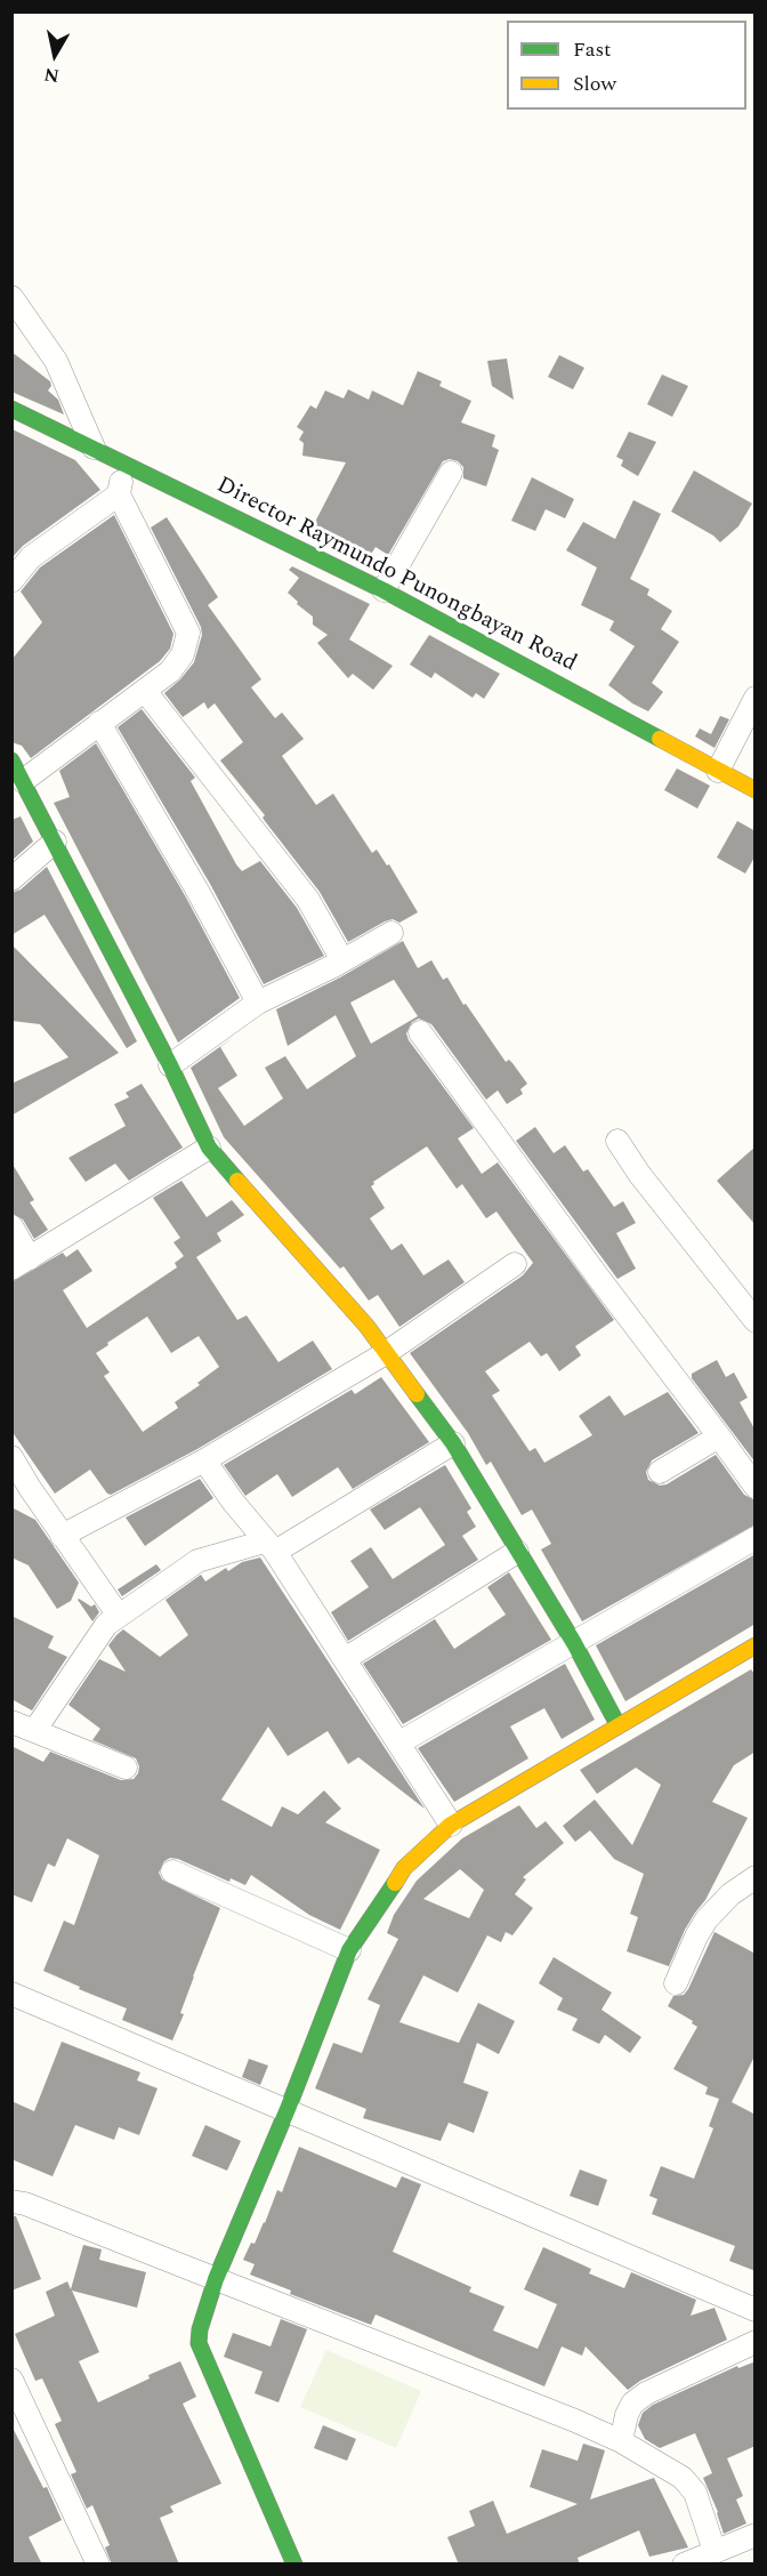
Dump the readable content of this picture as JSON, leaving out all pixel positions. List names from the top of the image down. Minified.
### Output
{"streets":{"street":["Director Raymundo Punongbayan Road"]},"legend":["Fast","Slow"],"north":"bottom"}
